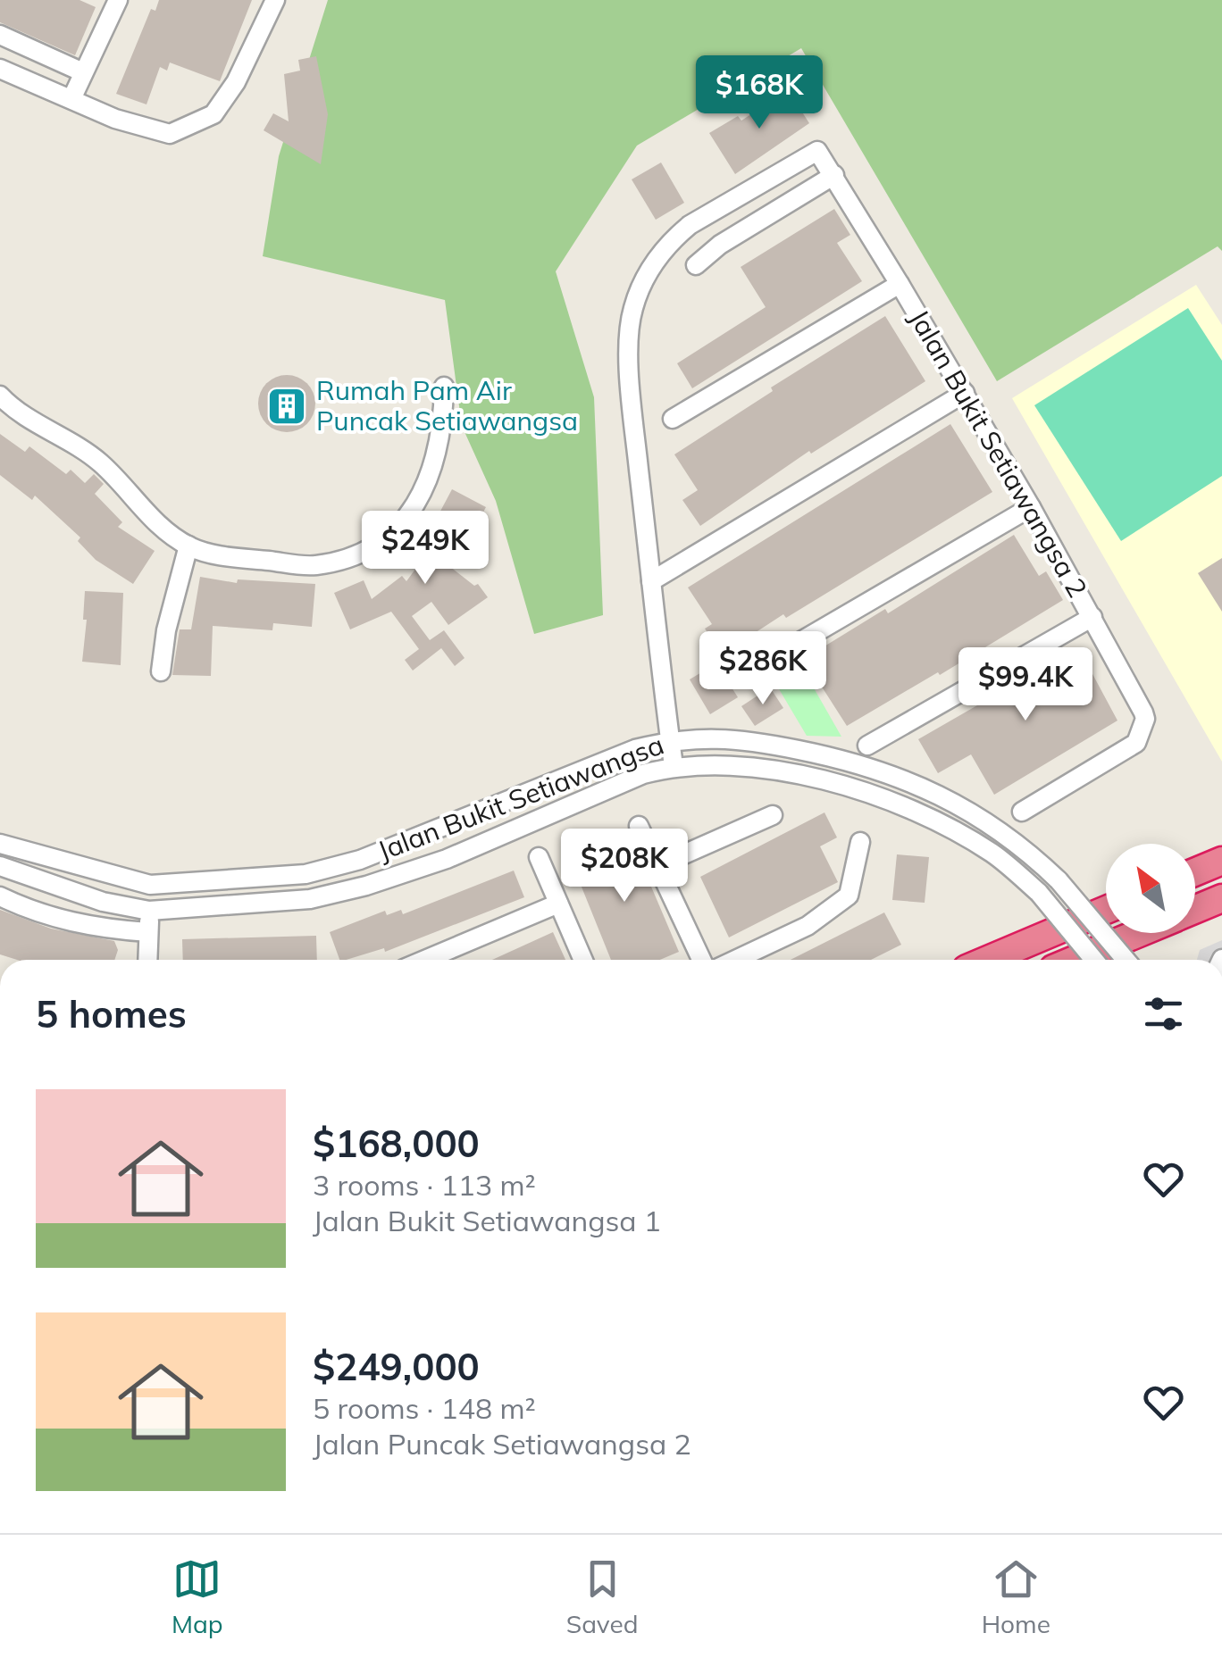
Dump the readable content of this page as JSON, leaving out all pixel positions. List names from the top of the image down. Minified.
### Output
{"streets":{"street":["Jalan Bukit Setiawangsa 2","Jalan Bukit Setiawangsa"]},"places":{"building":["Rumah Pam Air Puncak Setiawangsa"]},"north":"top left","page":{"price":["$168K","$249K","$286K","$99.4K","$208K"],"heading":"5 homes","list":[{"name":"$168,000","note":"3 rooms · 113 m² · Jalan Bukit Setiawangsa 1"},{"name":"$249,000","note":"5 rooms · 148 m² · Jalan Puncak Setiawangsa 2"}],"tabs":["Map","Saved","Home"]}}
